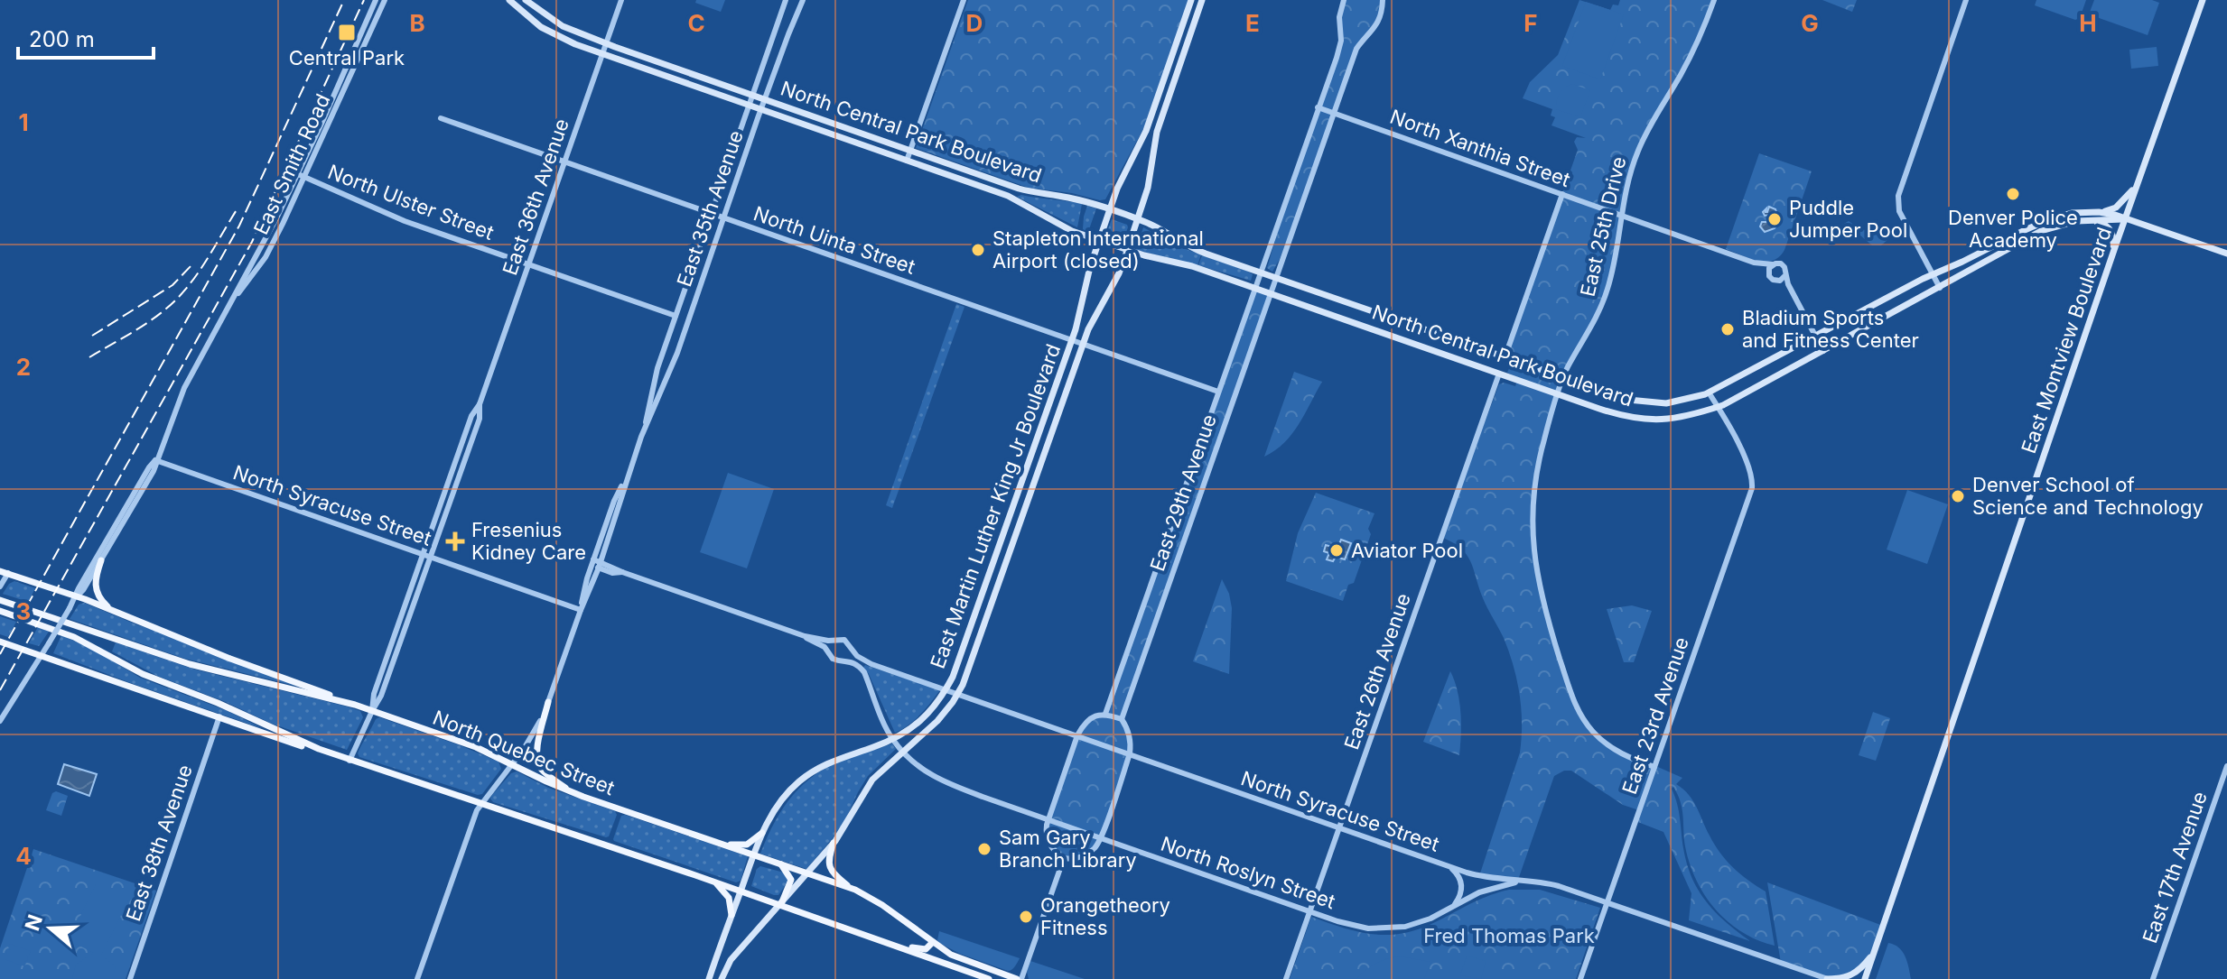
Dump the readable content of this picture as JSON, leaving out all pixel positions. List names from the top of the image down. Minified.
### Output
{"streets":{"main road":["North Central Park Boulevard","East Montview Boulevard","East Martin Luther King Jr Boulevard","North Quebec Street"],"street":["North Xanthia Street","East Smith Road","East 36th Avenue","North Ulster Street","East 35th Avenue","East 25th Drive","North Uinta Street","East 29th Avenue","North Syracuse Street","East 26th Avenue","East 23rd Avenue","East 38th Avenue","East 17th Avenue","North Roslyn Street"]},"crossings":[["North Central Park Boulevard","East 36th Avenue"],["North Central Park Boulevard","East 35th Avenue"],["North Central Park Boulevard","East 25th Drive"],["North Central Park Boulevard","East Montview Boulevard"],["North Central Park Boulevard","East 29th Avenue"],["North Central Park Boulevard","East Martin Luther King Jr Boulevard"],["North Central Park Boulevard","East 26th Avenue"],["North Central Park Boulevard","East 23rd Avenue"],["North Xanthia Street","East 25th Drive"],["North Xanthia Street","East 29th Avenue"],["East Smith Road","North Ulster Street"],["East Smith Road","North Syracuse Street"],["East 36th Avenue","North Ulster Street"],["East 36th Avenue","North Uinta Street"],["East 36th Avenue","North Syracuse Street"],["East 36th Avenue","North Quebec Street"],["North Ulster Street","East 35th Avenue"],["East 35th Avenue","North Uinta Street"],["East 35th Avenue","North Syracuse Street"],["East 35th Avenue","North Quebec Street"],["East 25th Drive","East 23rd Avenue"],["North Uinta Street","East 29th Avenue"],["North Uinta Street","East Martin Luther King Jr Boulevard"],["North Syracuse Street","East Martin Luther King Jr Boulevard"],["North Syracuse Street","East 26th Avenue"],["North Syracuse Street","East 23rd Avenue"],["North Syracuse Street","North Roslyn Street"],["East Martin Luther King Jr Boulevard","North Quebec Street"],["East Martin Luther King Jr Boulevard","North Roslyn Street"],["East 26th Avenue","North Roslyn Street"]],"parks":["Fred Thomas Park"],"places":{"transit":["Central Park"],"other":["Denver Police Academy","Puddle Jumper Pool","Stapleton International Airport (closed)","Bladium Sports and Fitness Center","Denver School of Science and Technology","Aviator Pool","Sam Gary Branch Library","Orangetheory Fitness"],"health":["Fresenius Kidney Care"]},"scale_bar":"200 m","north":"left","grid":{"columns":["B","C","D","E","F","G","H"],"rows":["1","2","3","4"]}}
